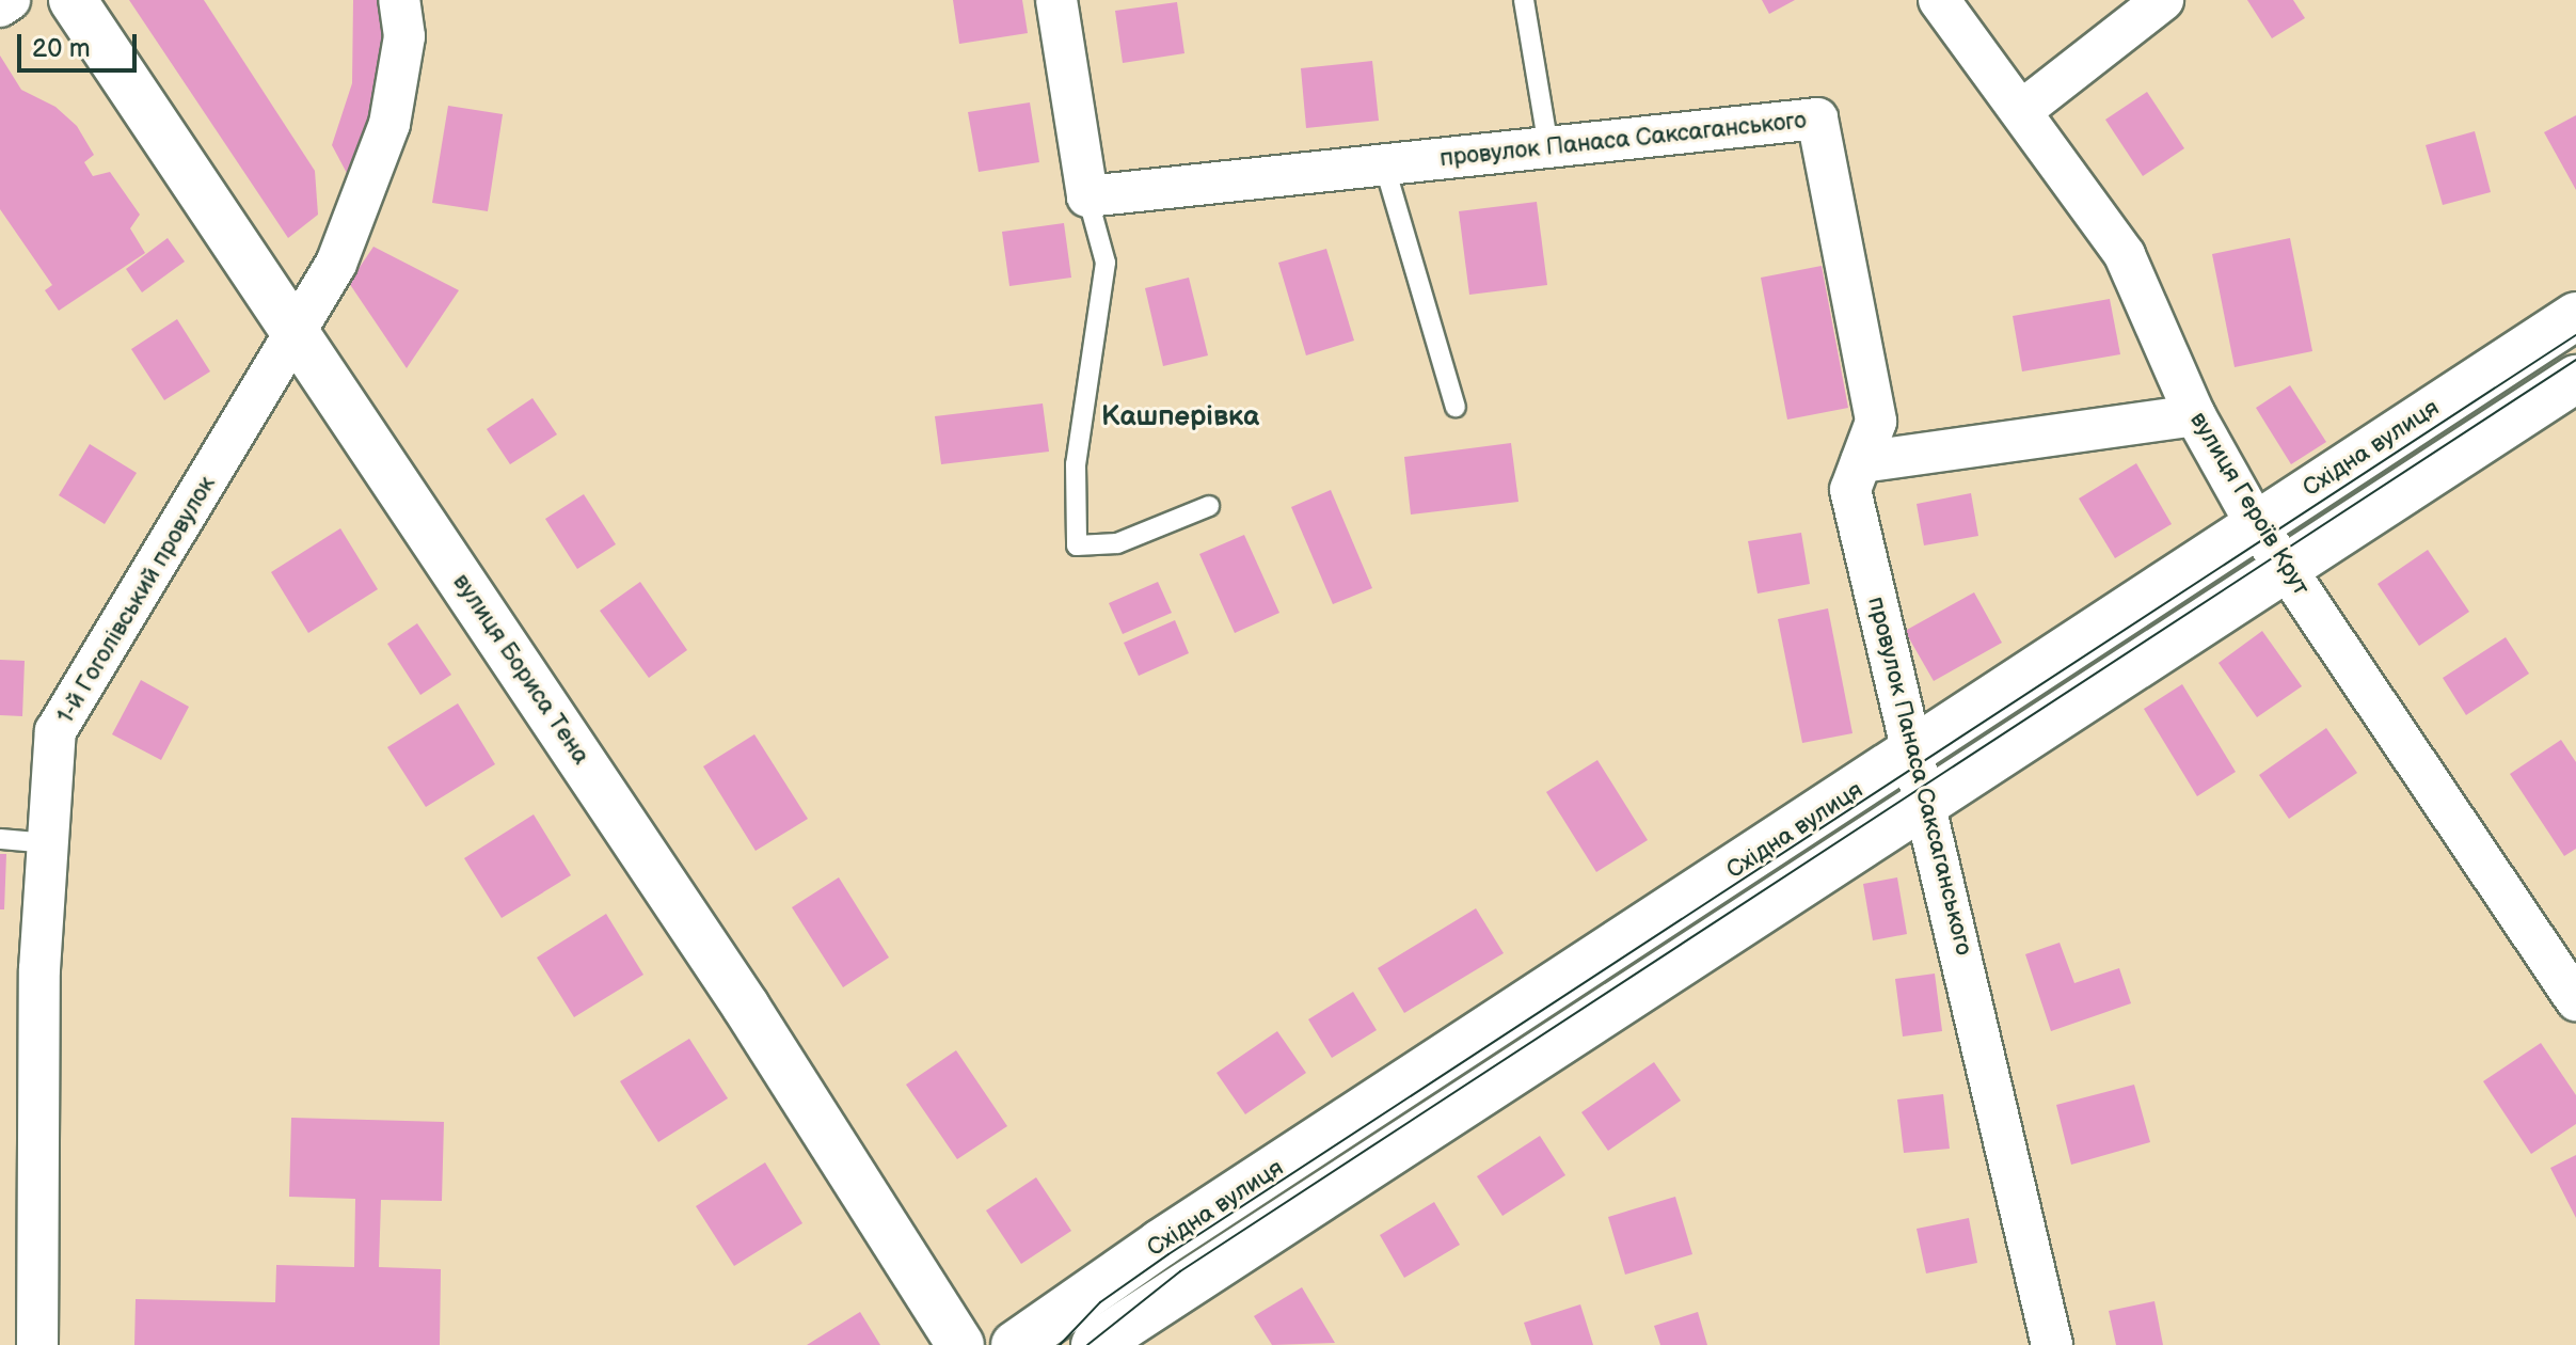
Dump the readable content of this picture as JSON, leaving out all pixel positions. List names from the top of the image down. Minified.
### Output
{"streets":{"street":["провулок Панаса Саксаганського","Східна вулиця","вулиця Героїв Крут","1-й Гоголівський провулок","вулиця Бориса Тена"]},"crossings":[["провулок Панаса Саксаганського","Східна вулиця"],["Східна вулиця","вулиця Героїв Крут"],["1-й Гоголівський провулок","вулиця Бориса Тена"]],"districts":["Кашперівка"],"scale_bar":"20 m"}
